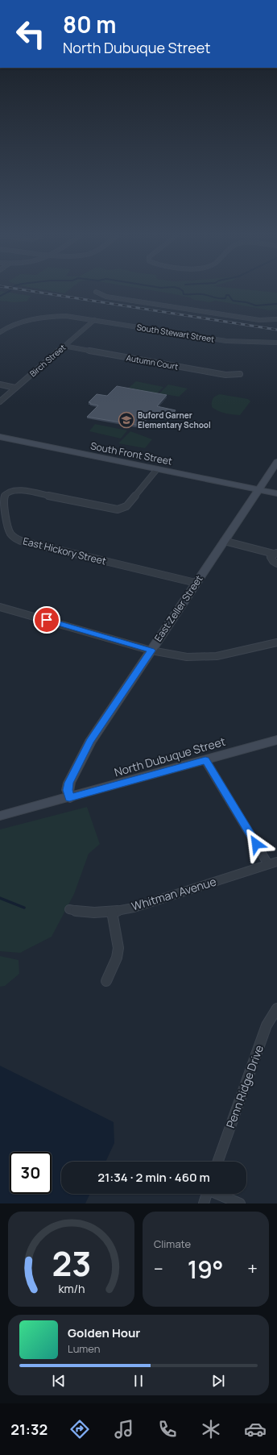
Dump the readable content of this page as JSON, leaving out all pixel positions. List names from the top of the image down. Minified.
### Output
{"streets":{"street":["South Stewart Street","Birch Street","Autumn Court","South Front Street","East Hickory Street","East Zeller Street","North Dubuque Street","Whitman Avenue","Penn Ridge Drive"]},"crossings":[["South Stewart Street","Birch Street"],["Birch Street","Autumn Court"],["South Front Street","East Hickory Street"],["South Front Street","East Zeller Street"],["East Hickory Street","East Zeller Street"],["East Zeller Street","North Dubuque Street"]],"places":{"school or university":["Buford Garner Elementary School"]},"page":{"turn":["80 m","North Dubuque Street"],"limit":"30","trip":"21:34 · 2 min · 460 m","tile":"Climate","heat":["−","19°","+"],"song":["Golden Hour","Lumen"],"tabs":"21:32","gauge":["23","km/h"]}}
